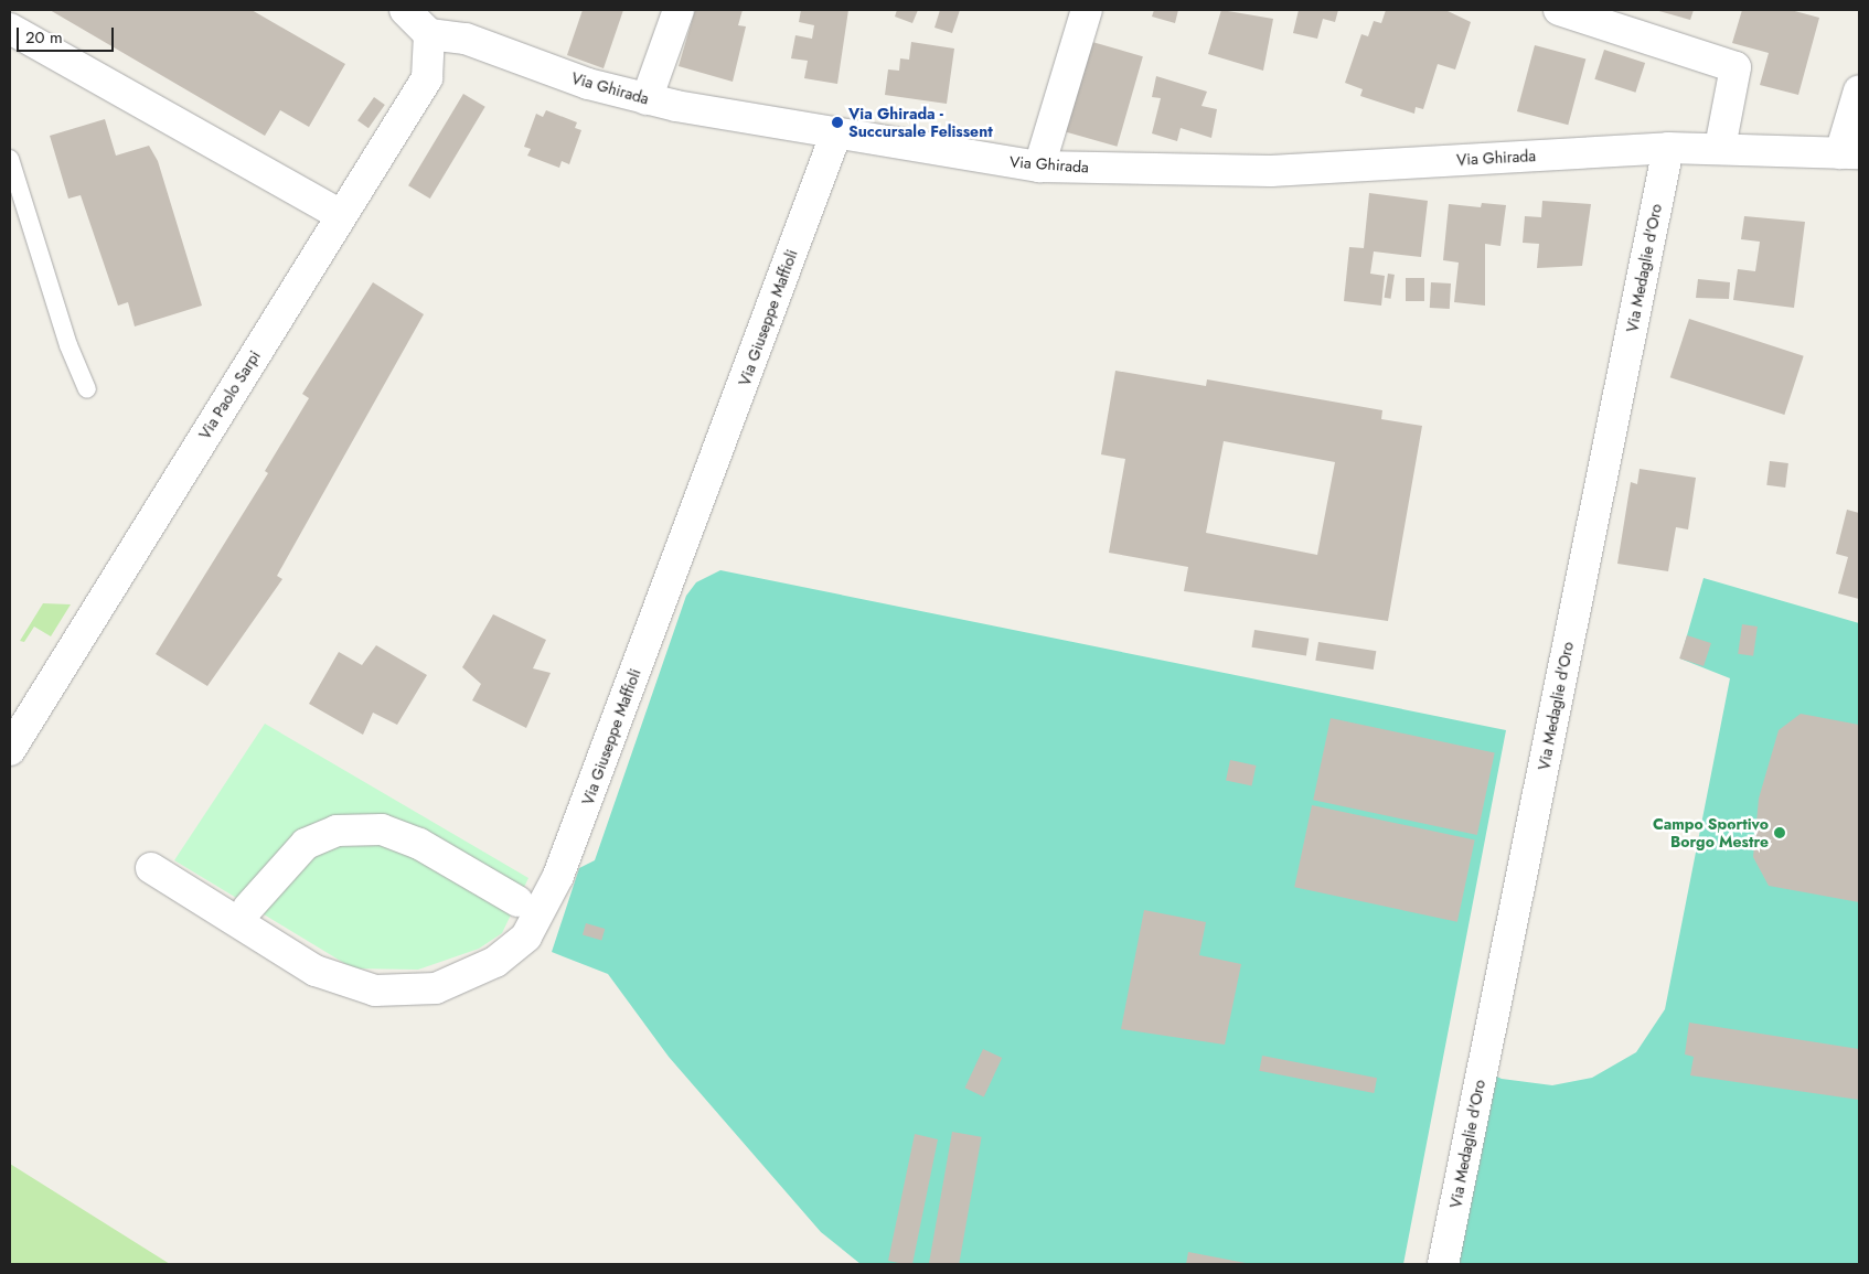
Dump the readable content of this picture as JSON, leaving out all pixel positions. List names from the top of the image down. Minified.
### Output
{"streets":{"street":["Via Ghirada","Via Medaglie d'Oro","Via Giuseppe Maffioli","Via Paolo Sarpi"]},"crossings":[["Via Ghirada","Via Medaglie d'Oro"],["Via Ghirada","Via Giuseppe Maffioli"],["Via Ghirada","Via Paolo Sarpi"]],"places":["Via Ghirada - Succursale Felissent","Campo Sportivo Borgo Mestre"],"scale_bar":"20 m"}
